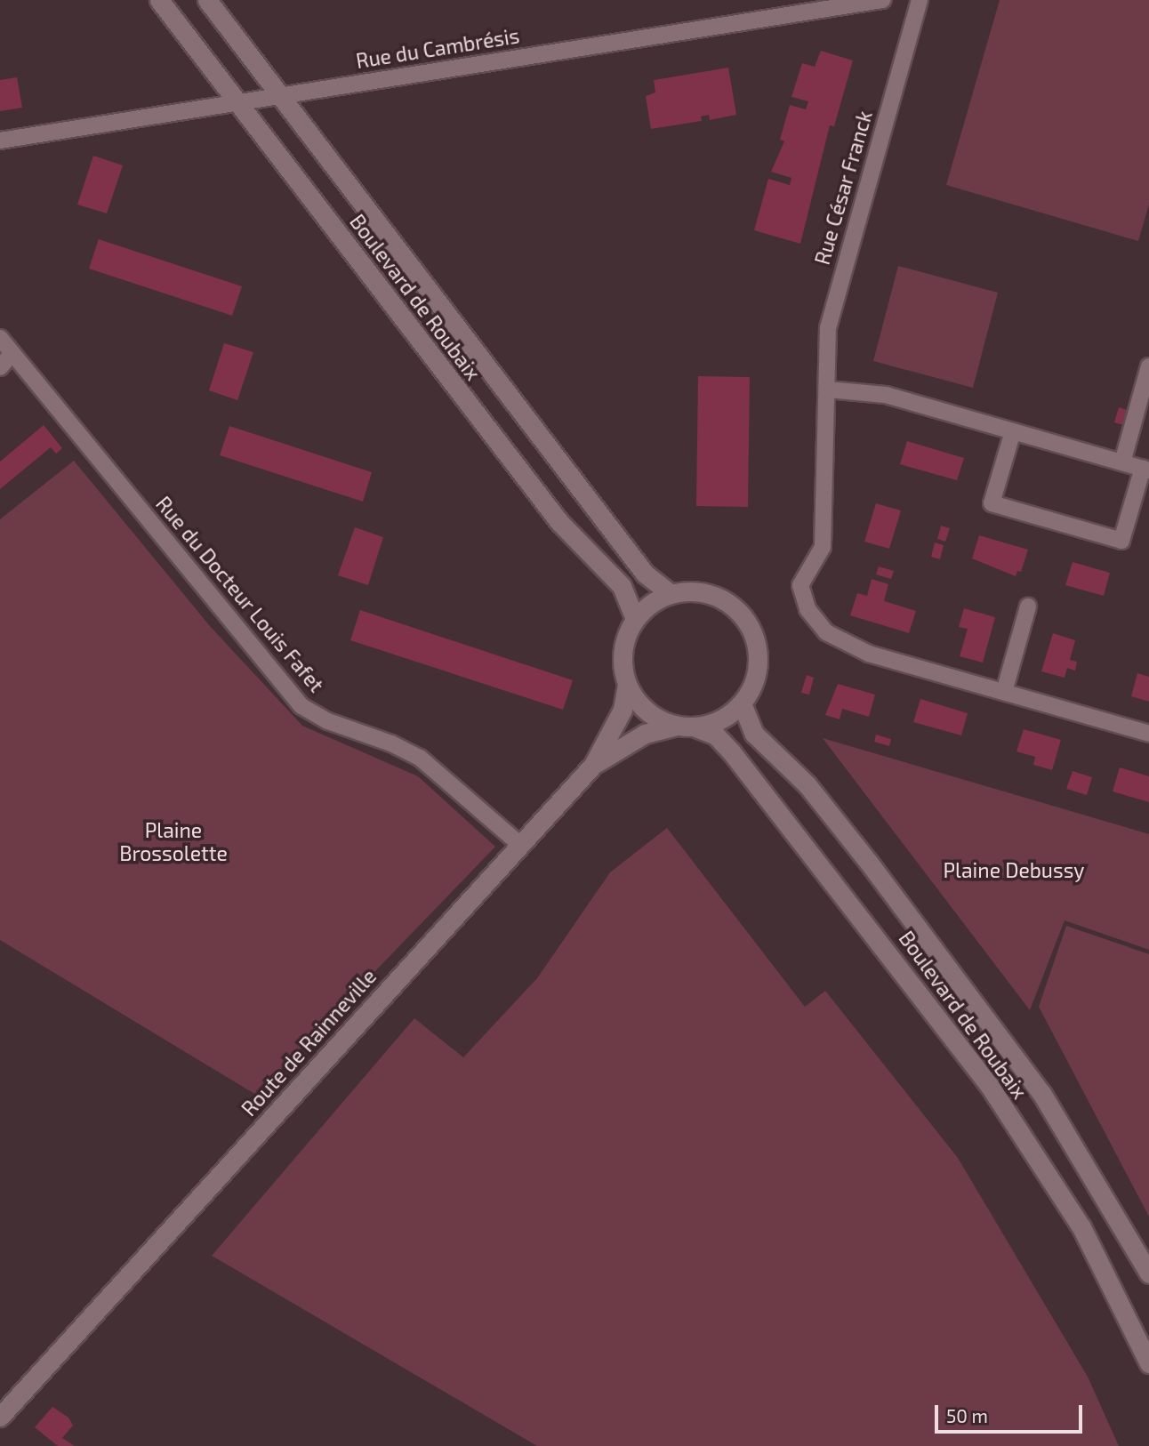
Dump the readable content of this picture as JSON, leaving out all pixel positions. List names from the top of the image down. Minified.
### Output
{"streets":{"main road":["Boulevard de Roubaix","Route de Rainneville"],"street":["Rue du Cambrésis","Rue César Franck","Rue du Docteur Louis Fafet"]},"crossings":[["Rue du Cambrésis","Boulevard de Roubaix"],["Boulevard de Roubaix","Route de Rainneville"],["Rue du Docteur Louis Fafet","Route de Rainneville"]],"parks":["Plaine Brossolette","Plaine Debussy"],"scale_bar":"50 m"}
